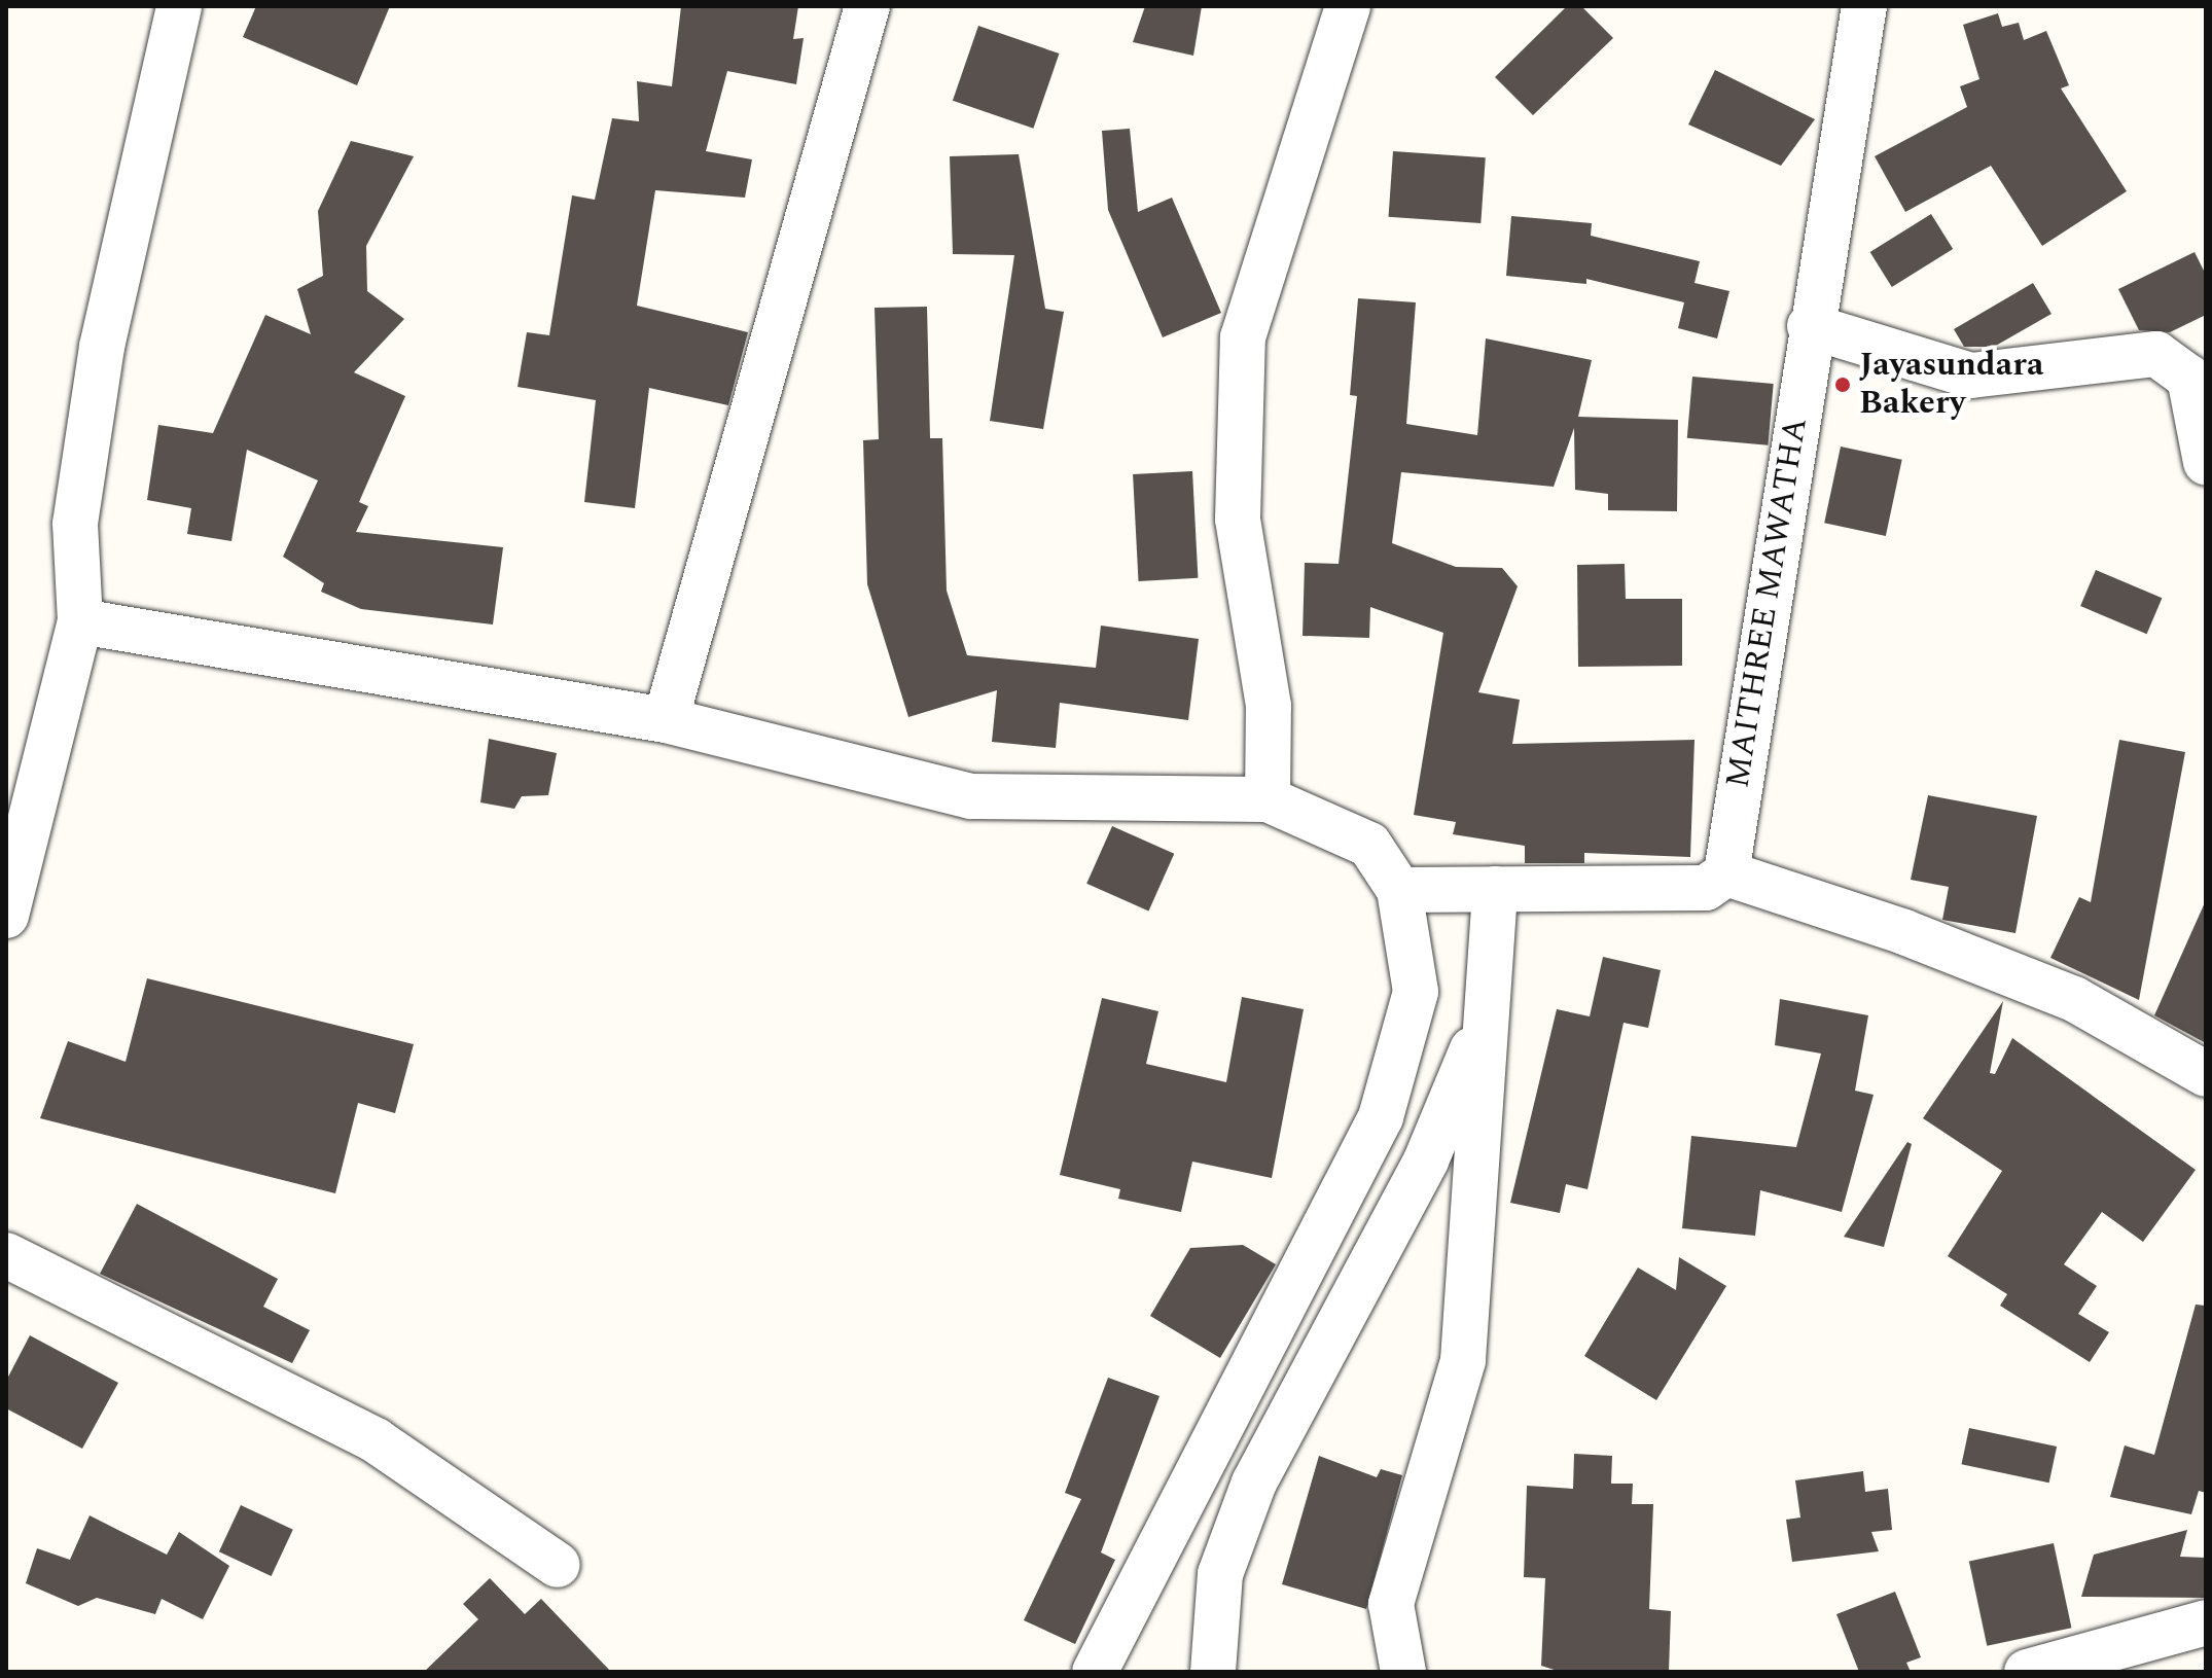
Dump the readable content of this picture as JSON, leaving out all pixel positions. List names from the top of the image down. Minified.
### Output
{"streets":{"street":["MAITHREE MAWATHA"]},"places":["Jayasundara Bakery"]}
